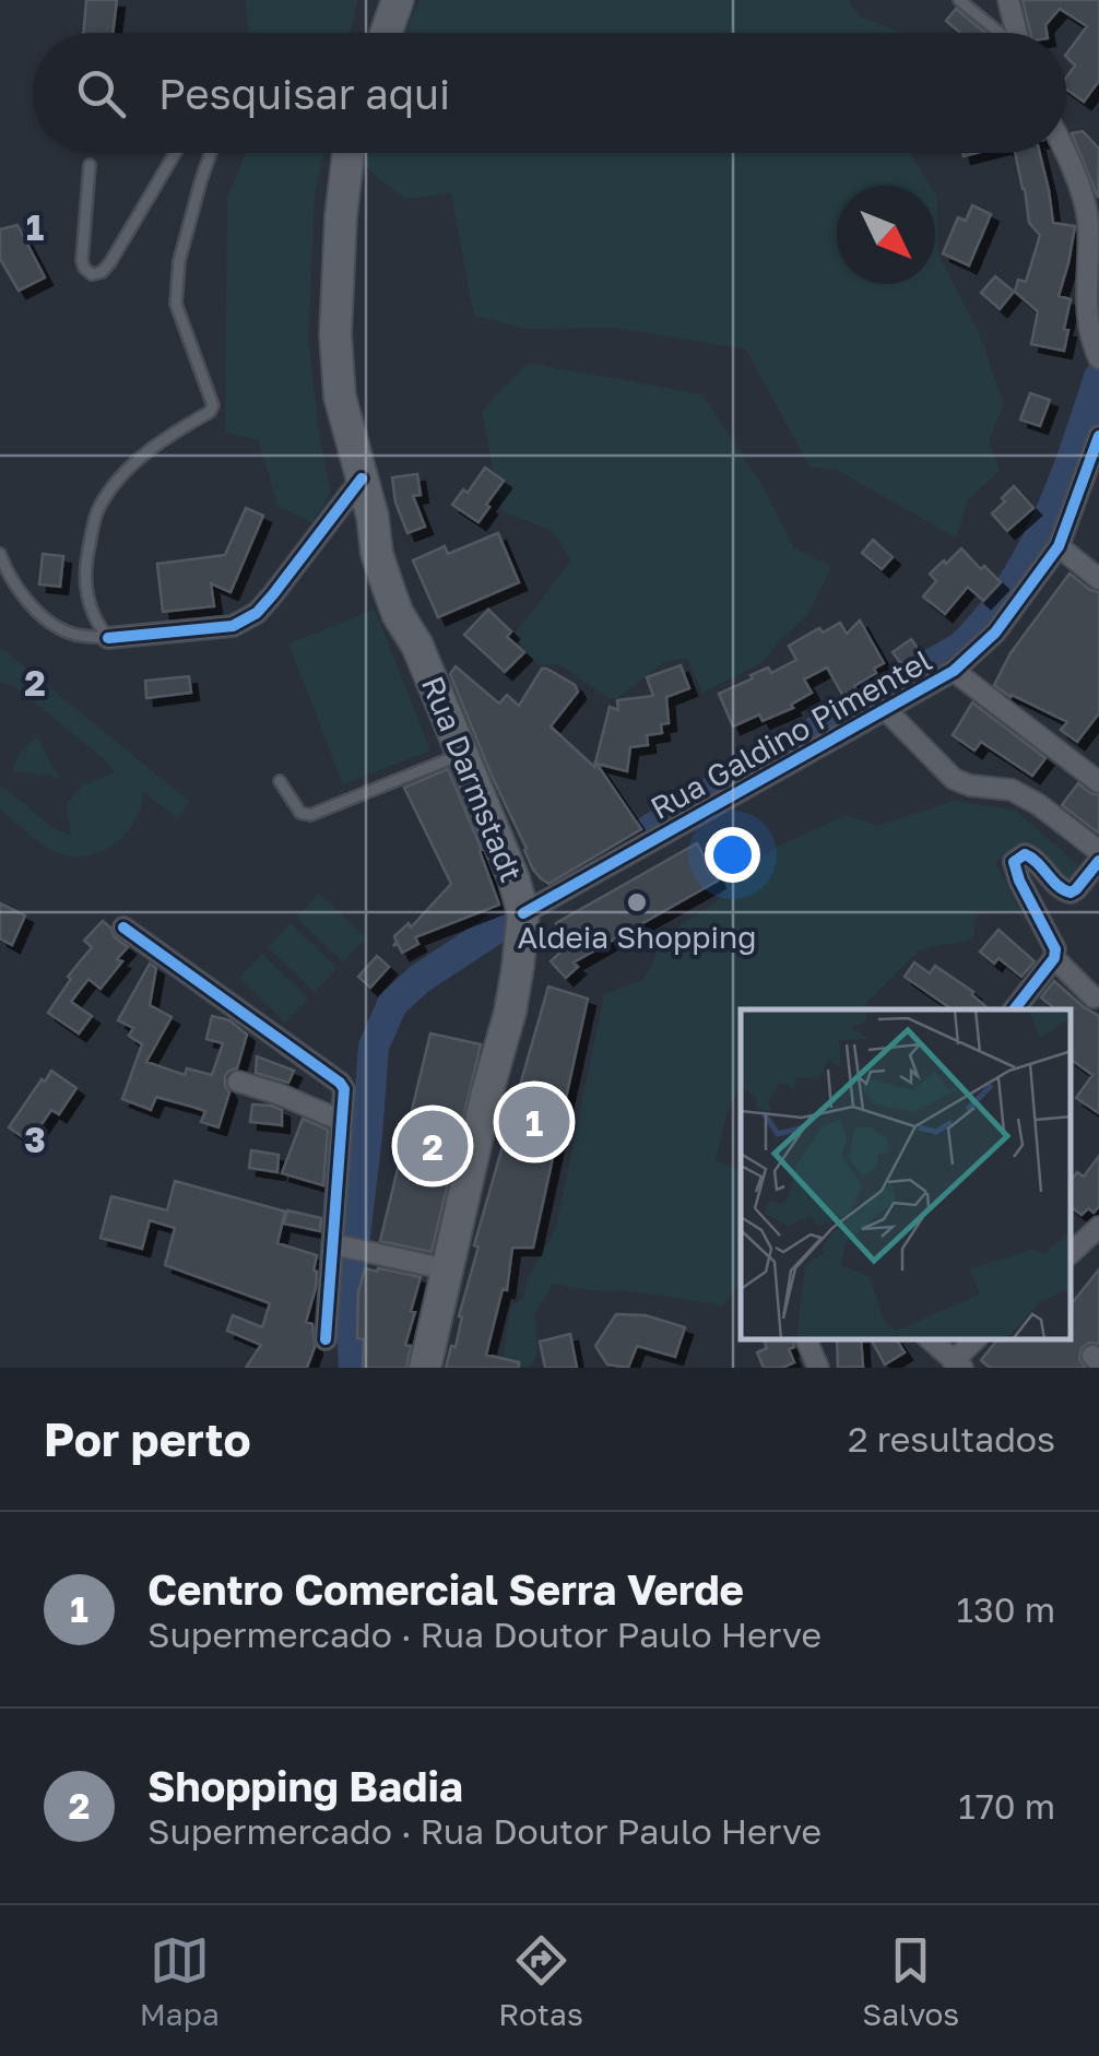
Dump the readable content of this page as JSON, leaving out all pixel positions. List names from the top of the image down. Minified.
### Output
{"streets":{"main road":["Rua Darmstadt"],"street":["Rua Galdino Pimentel"]},"crossings":[["Rua Galdino Pimentel","Rua Darmstadt"]],"places":["Aldeia Shopping"],"north":"bottom right","page":{"search":"Pesquisar aqui","pins":["1","2"],"heading":["Por perto","2 resultados"],"list":[{"mark":"1","name":"Centro Comercial Serra Verde","note":"Supermercado · Rua Doutor Paulo Herve","value":"130 m"},{"mark":"2","name":"Shopping Badia","note":"Supermercado · Rua Doutor Paulo Herve","value":"170 m"}],"nav":["Mapa","Rotas","Salvos"]},"grid":{"rows":["1","2","3"]}}
